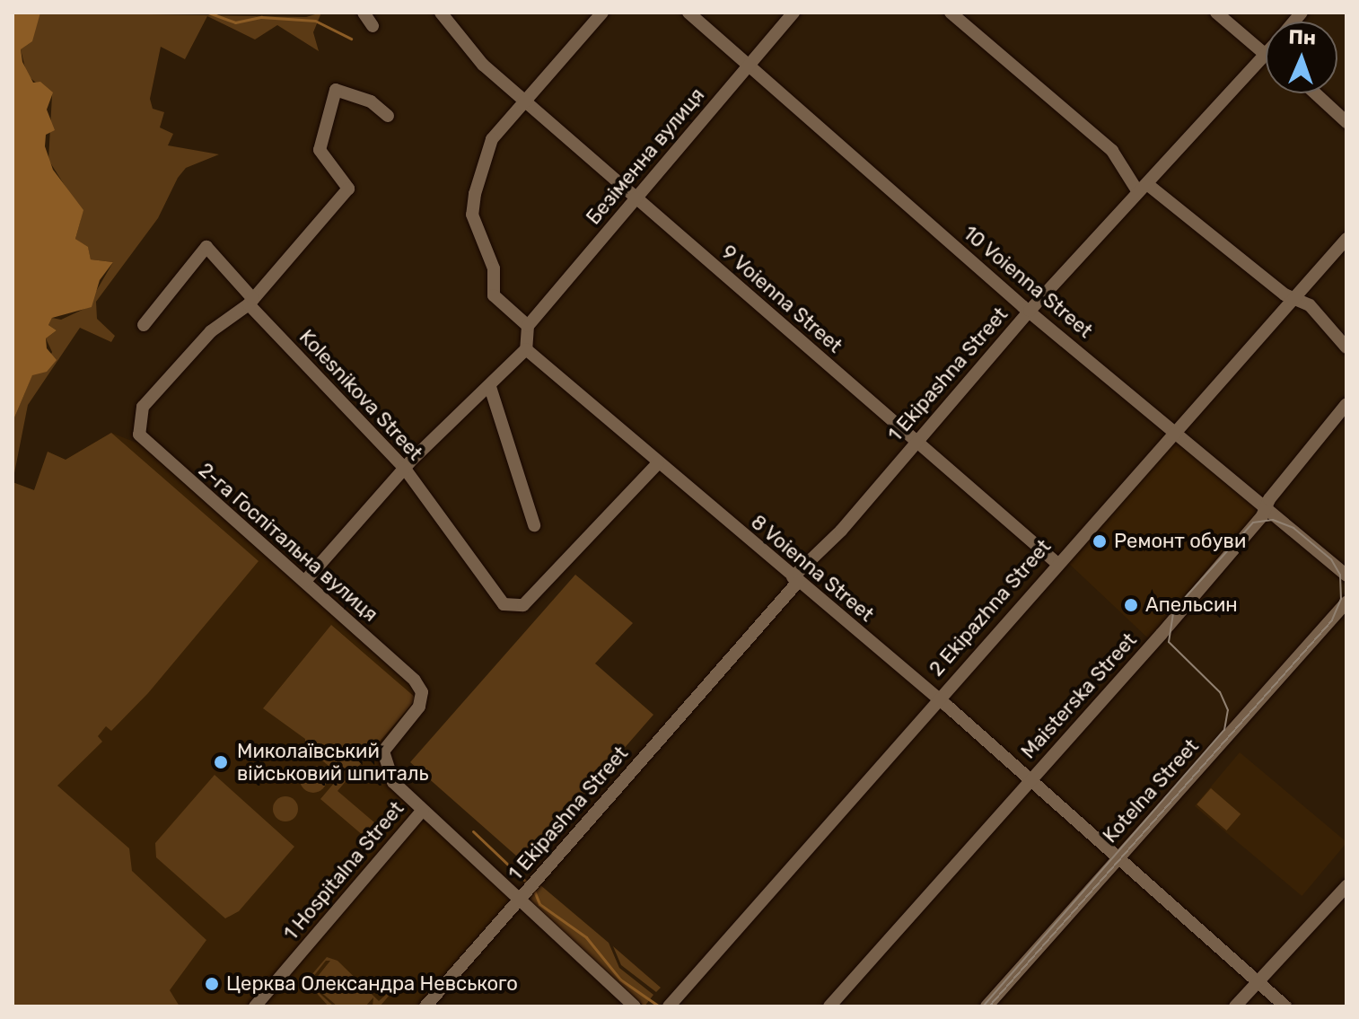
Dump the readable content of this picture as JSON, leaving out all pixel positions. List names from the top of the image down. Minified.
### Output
{"streets":{"street":["Безіменна вулиця","10 Voienna Street","9 Voienna Street","1 Ekipashna Street","Kolesnikova Street","2-га Госпітальна вулиця","8 Voienna Street","2 Ekipazhna Street","Maisterska Street","Kotelna Street","1 Hospitalna Street"]},"crossings":[["Безіменна вулиця","10 Voienna Street"],["Безіменна вулиця","9 Voienna Street"],["10 Voienna Street","1 Ekipashna Street"],["10 Voienna Street","2 Ekipazhna Street"],["10 Voienna Street","Maisterska Street"],["9 Voienna Street","1 Ekipashna Street"],["9 Voienna Street","2 Ekipazhna Street"],["1 Ekipashna Street","8 Voienna Street"],["Kolesnikova Street","2-га Госпітальна вулиця"],["Kolesnikova Street","8 Voienna Street"],["2-га Госпітальна вулиця","1 Hospitalna Street"],["8 Voienna Street","2 Ekipazhna Street"],["8 Voienna Street","Maisterska Street"],["8 Voienna Street","Kotelna Street"]],"places":["Ремонт обуви","Апельсин","Миколаївський військовий шпиталь","Церква Олександра Невського"],"north":"top"}
